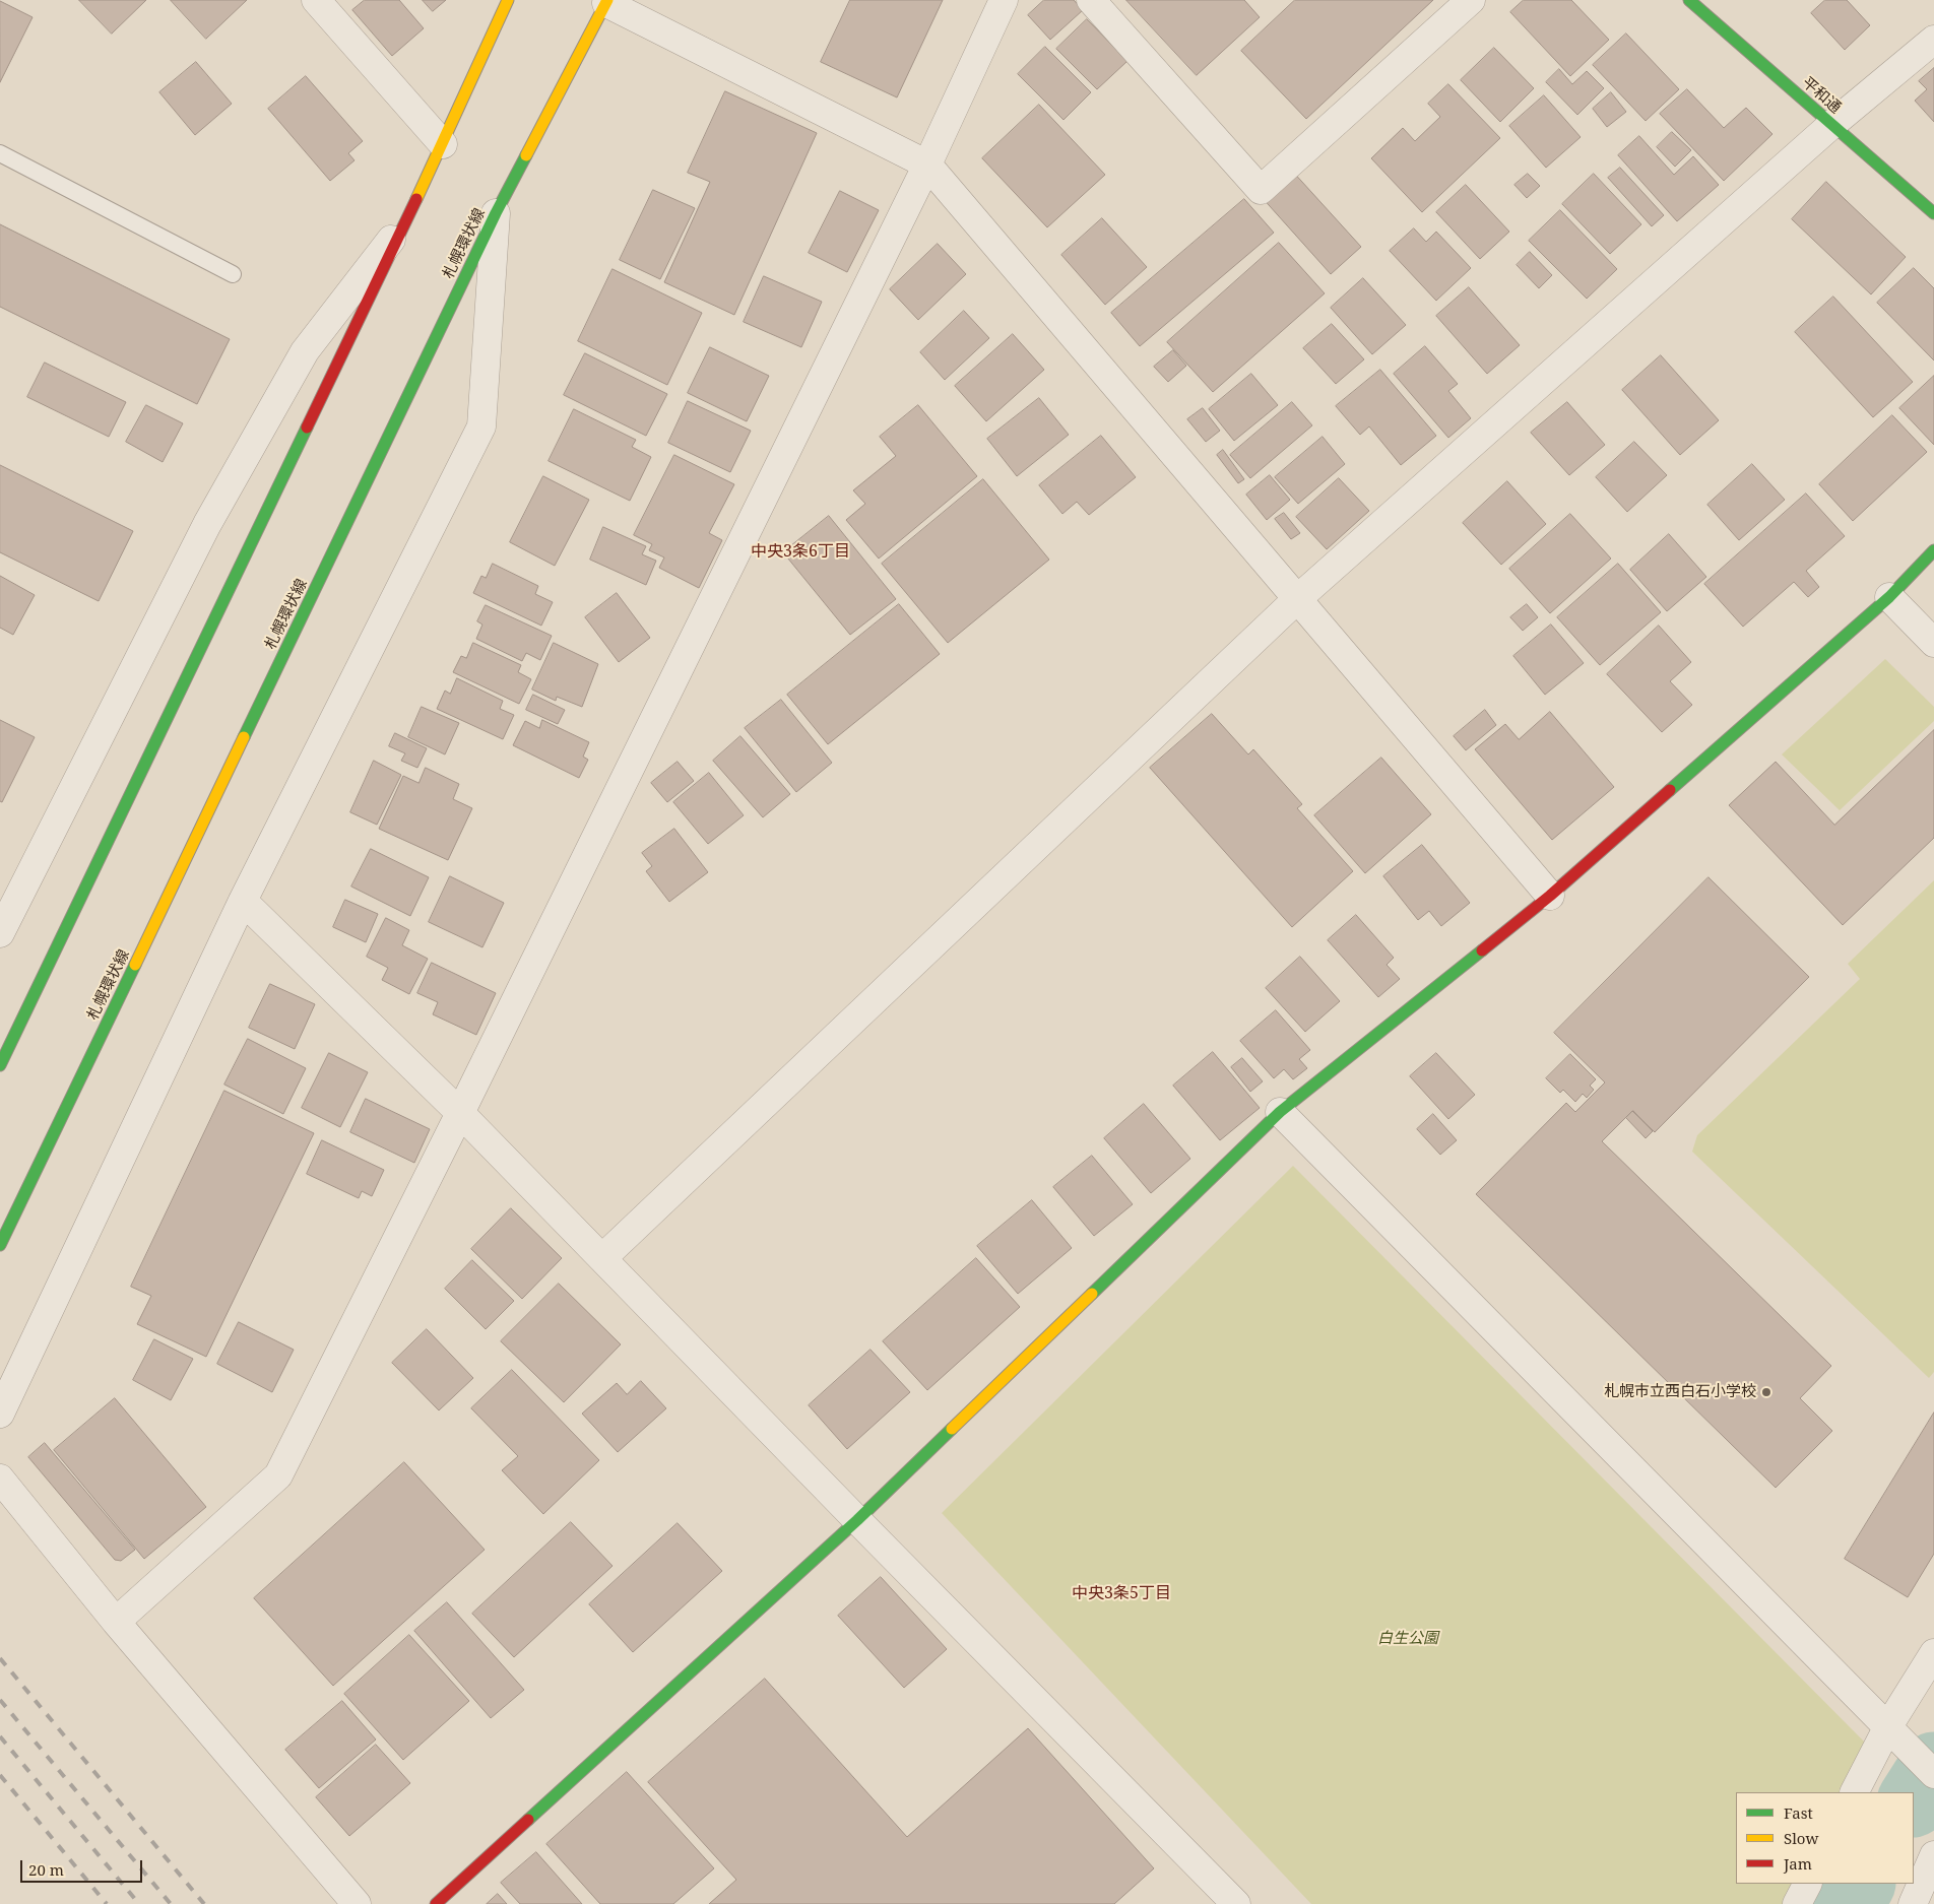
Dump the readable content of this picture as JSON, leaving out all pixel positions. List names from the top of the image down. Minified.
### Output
{"streets":{"main road":["平和通","札幌環状線"]},"districts":["中央3条6丁目","中央3条5丁目"],"parks":["白生公園"],"places":["札幌市立西白石小学校"],"legend":["Fast","Slow","Jam"],"scale_bar":"20 m"}
